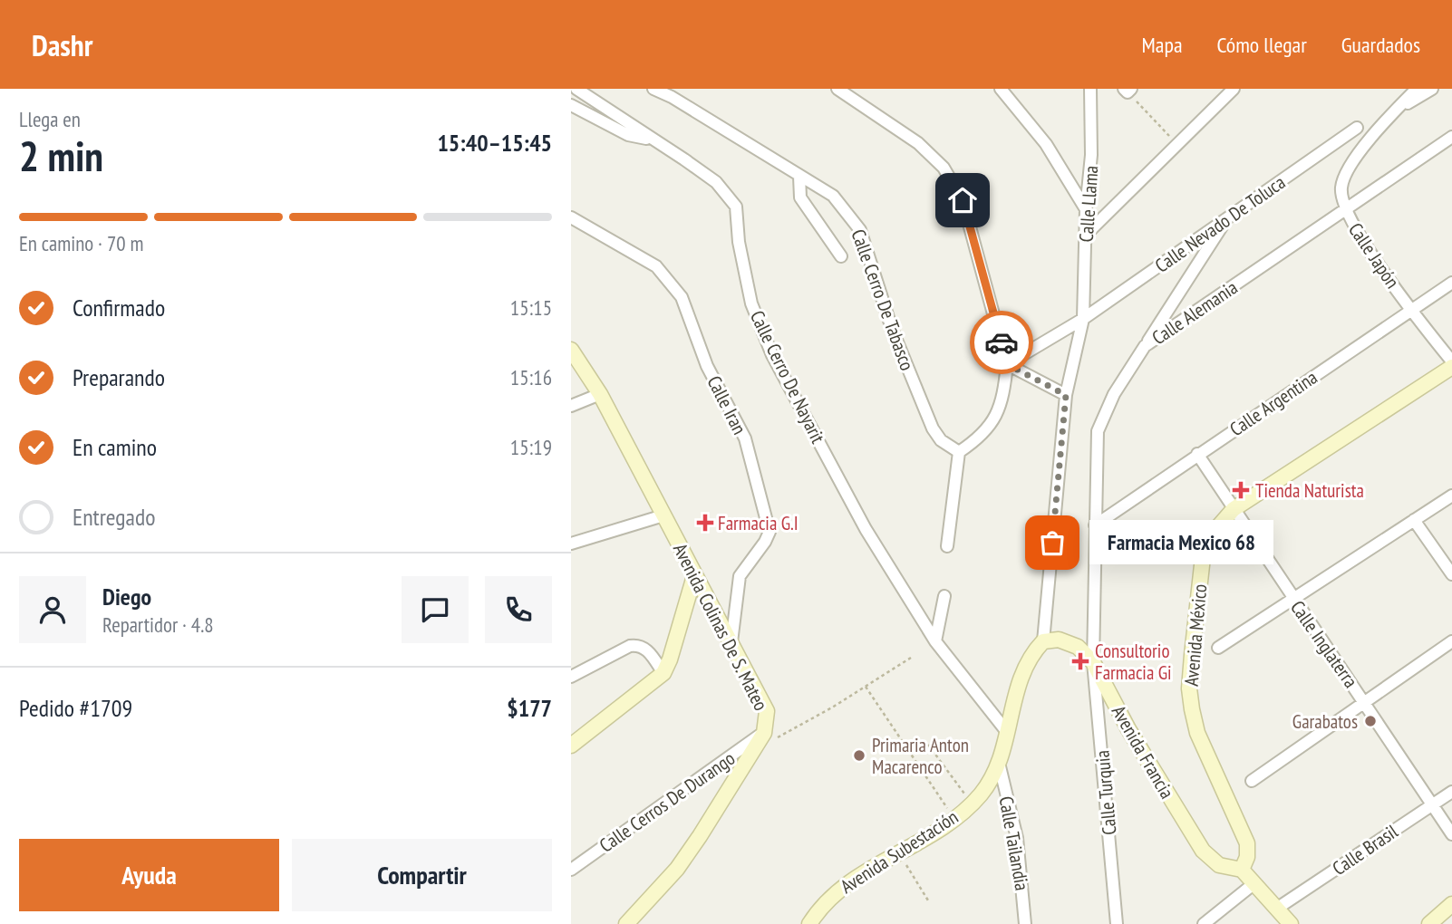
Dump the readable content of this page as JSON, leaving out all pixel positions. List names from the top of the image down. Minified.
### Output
{"streets":{"street":["Calle Llama","Calle Nevado De Toluca","Calle Japón","Calle Cerro De Tabasco","Calle Alemania","Calle Cerro De Nayarit","Calle Argentina","Calle Iran","Avenida Colinas De S. Mateo","Avenida México","Calle Inglaterra","Avenida Francia","Calle Turquia","Calle Cerros De Durango","Calle Tailandia","Calle Brasil","Avenida Subestación"]},"crossings":[["Calle Llama","Calle Nevado De Toluca"],["Calle Japón","Calle Alemania"],["Calle Japón","Calle Argentina"],["Calle Alemania","Calle Argentina"],["Calle Alemania","Avenida Francia"],["Calle Alemania","Calle Turquia"],["Calle Argentina","Calle Inglaterra"],["Calle Iran","Avenida Colinas De S. Mateo"],["Avenida Colinas De S. Mateo","Calle Cerros De Durango"],["Avenida México","Calle Inglaterra"],["Avenida México","Avenida Francia"],["Calle Inglaterra","Calle Brasil"],["Avenida Francia","Calle Turquia"],["Avenida Francia","Avenida Subestación"],["Calle Tailandia","Avenida Subestación"]],"places":{"health":["Tienda Naturista","Farmacia G.I","Consultorio Farmacia Gi"],"other":["Farmacia Mexico 68","Garabatos","Primaria Anton Macarenco"]},"page":{"header":"Dashr","nav":["Mapa","Cómo llegar","Guardados"],"heading":["2 min","Llega en","15:40–15:45"],"panel":["Diego","Repartidor · 4.8","Pedido #1709","$177"],"bar":"En camino · 70 m","list":[["Confirmado","15:15"],["Preparando","15:16"],["En camino","15:19"],"Entregado"],"bubble":"Farmacia Mexico 68","buttons":["Ayuda","Compartir"]}}
